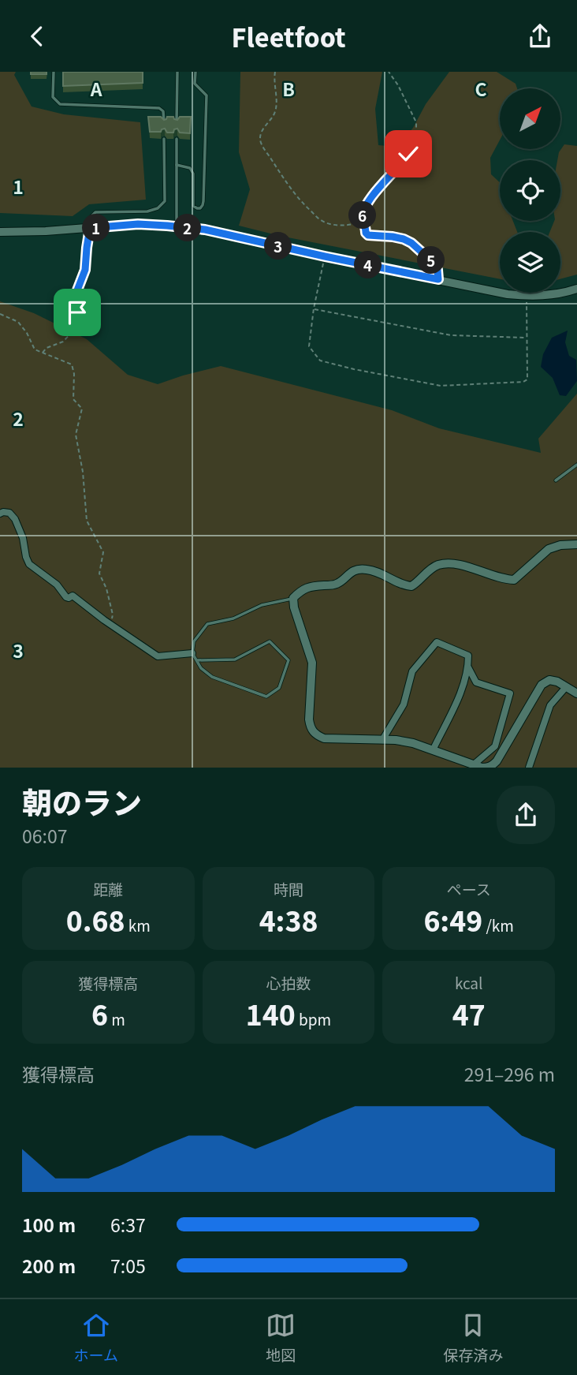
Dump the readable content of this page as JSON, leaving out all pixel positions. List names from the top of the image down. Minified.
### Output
{"north":"top right","page":{"header":"Fleetfoot","pins":["6","1","2","3","5","4"],"heading":["朝のラン","06:07"],"stats":[["距離","0.68 km"],["時間","4:38"],["ペース","6:49 /km"],["獲得標高","6 m"],["心拍数","140 bpm"],["kcal","47"]],"chart":["獲得標高","291–296 m"],"list":[{"name":"100 m","note":"6:37"},{"name":"200 m","note":"7:05"}],"tabs":["ホーム","地図","保存済み"]},"grid":{"columns":["A","B","C"],"rows":["1","2","3"]}}
